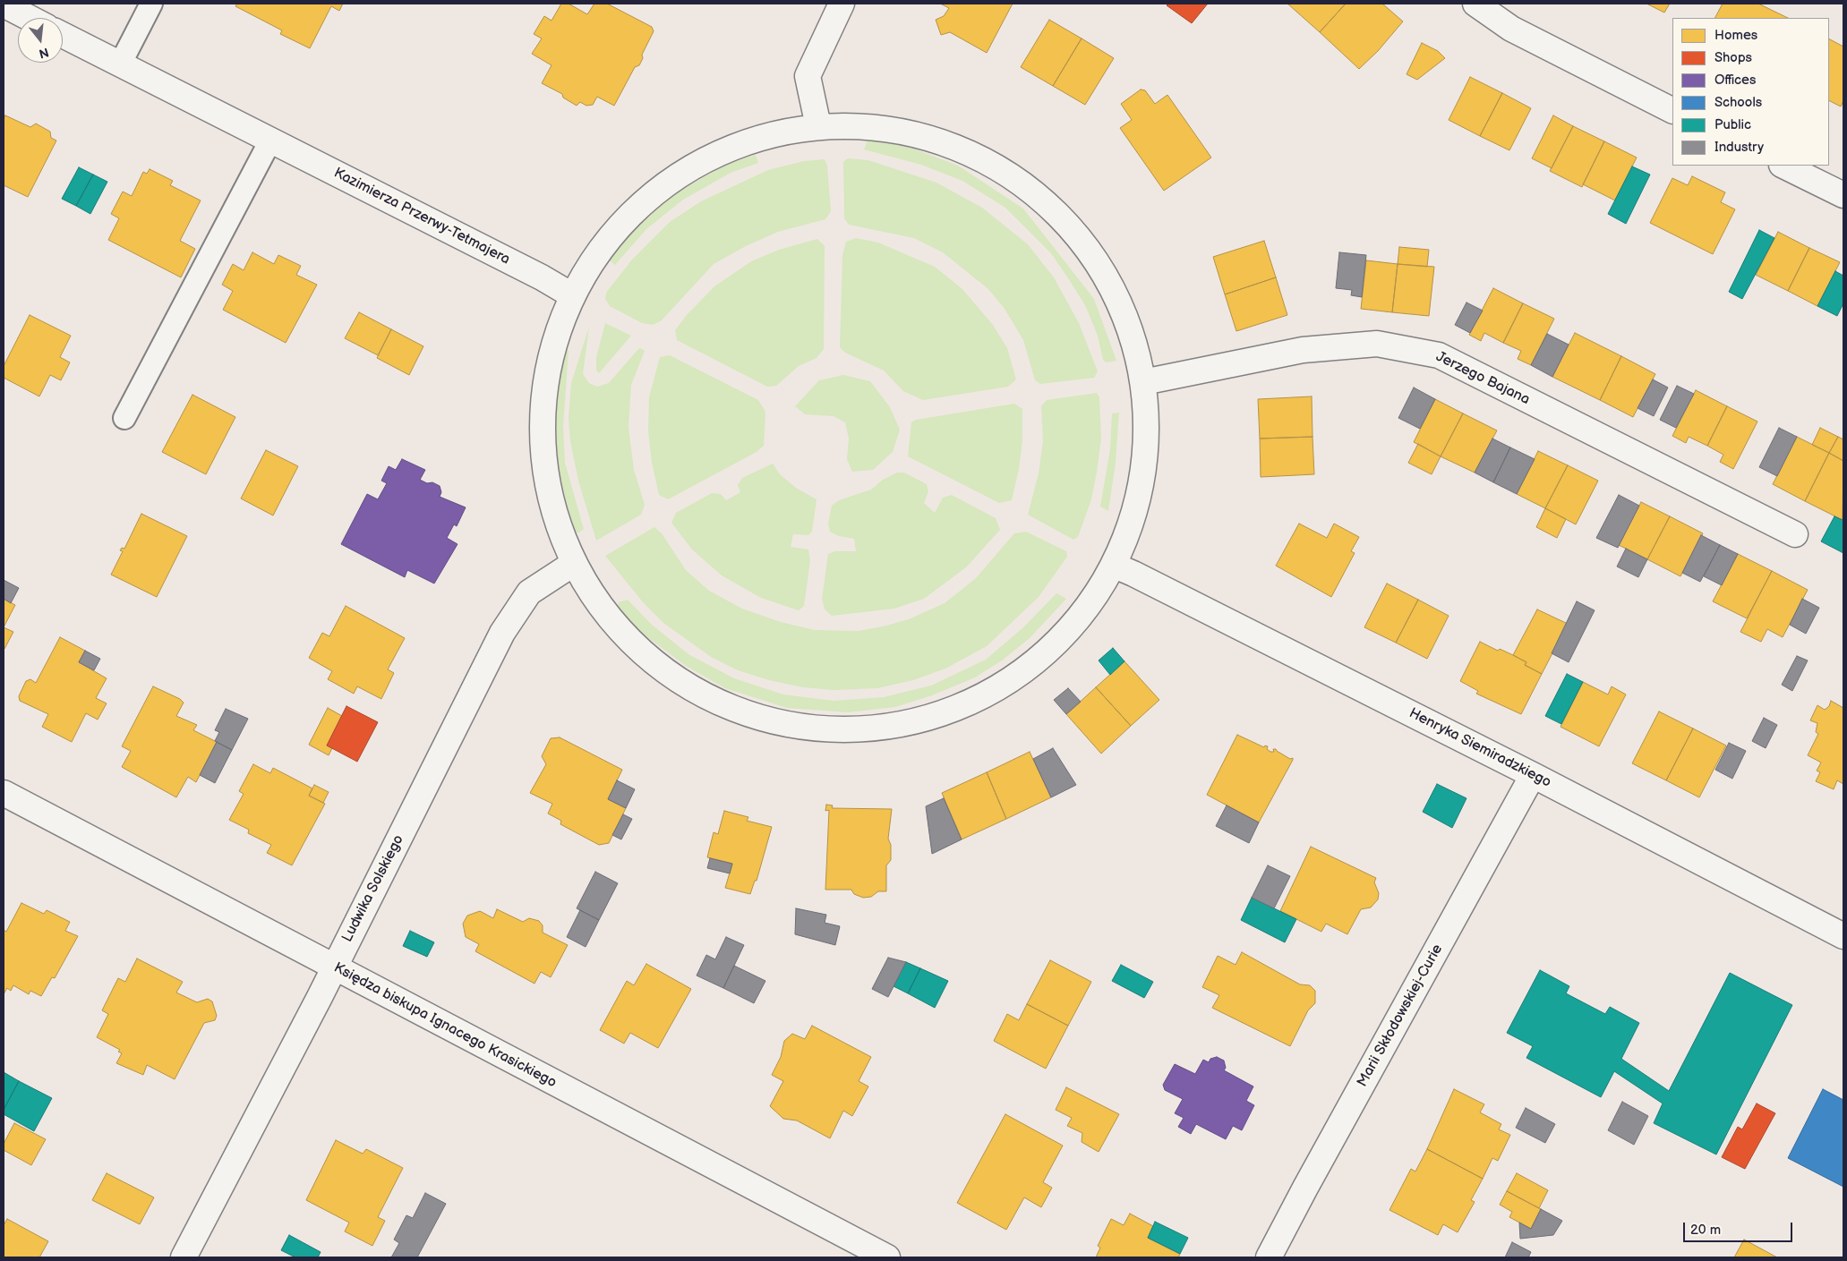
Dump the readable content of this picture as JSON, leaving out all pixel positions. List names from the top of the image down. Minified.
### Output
{"streets":{"street":["Kazimierza Przerwy-Tetmajera","Jerzego Bajana","Henryka Siemiradzkiego","Ludwika Solskiego","Marii Skłodowskiej-Curie","Księdza biskupa Ignacego Krasickiego"]},"crossings":[["Henryka Siemiradzkiego","Marii Skłodowskiej-Curie"],["Ludwika Solskiego","Księdza biskupa Ignacego Krasickiego"]],"legend":["Homes","Shops","Offices","Schools","Public","Industry"],"scale_bar":"20 m","north":"bottom"}
